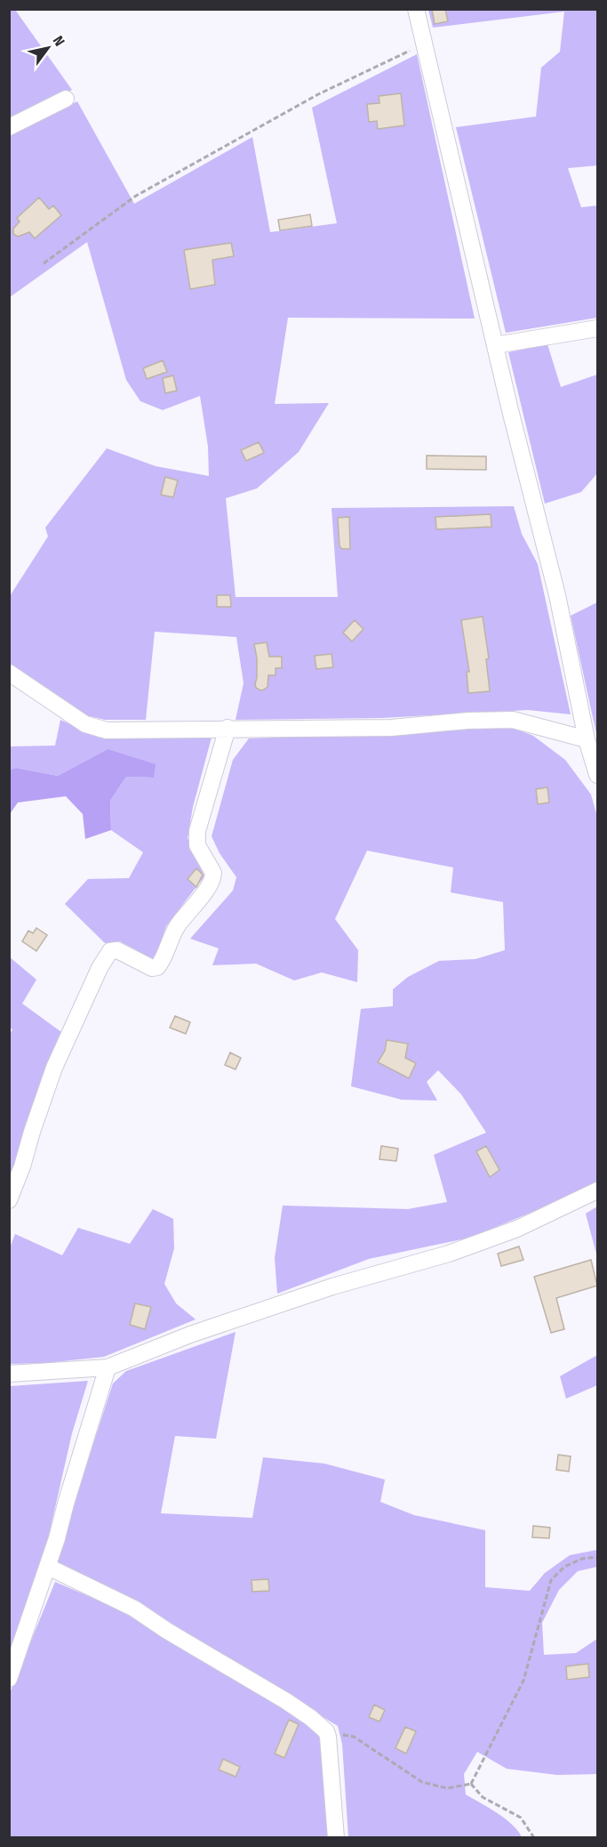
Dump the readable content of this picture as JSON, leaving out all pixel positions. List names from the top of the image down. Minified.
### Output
{"north":"top right"}
